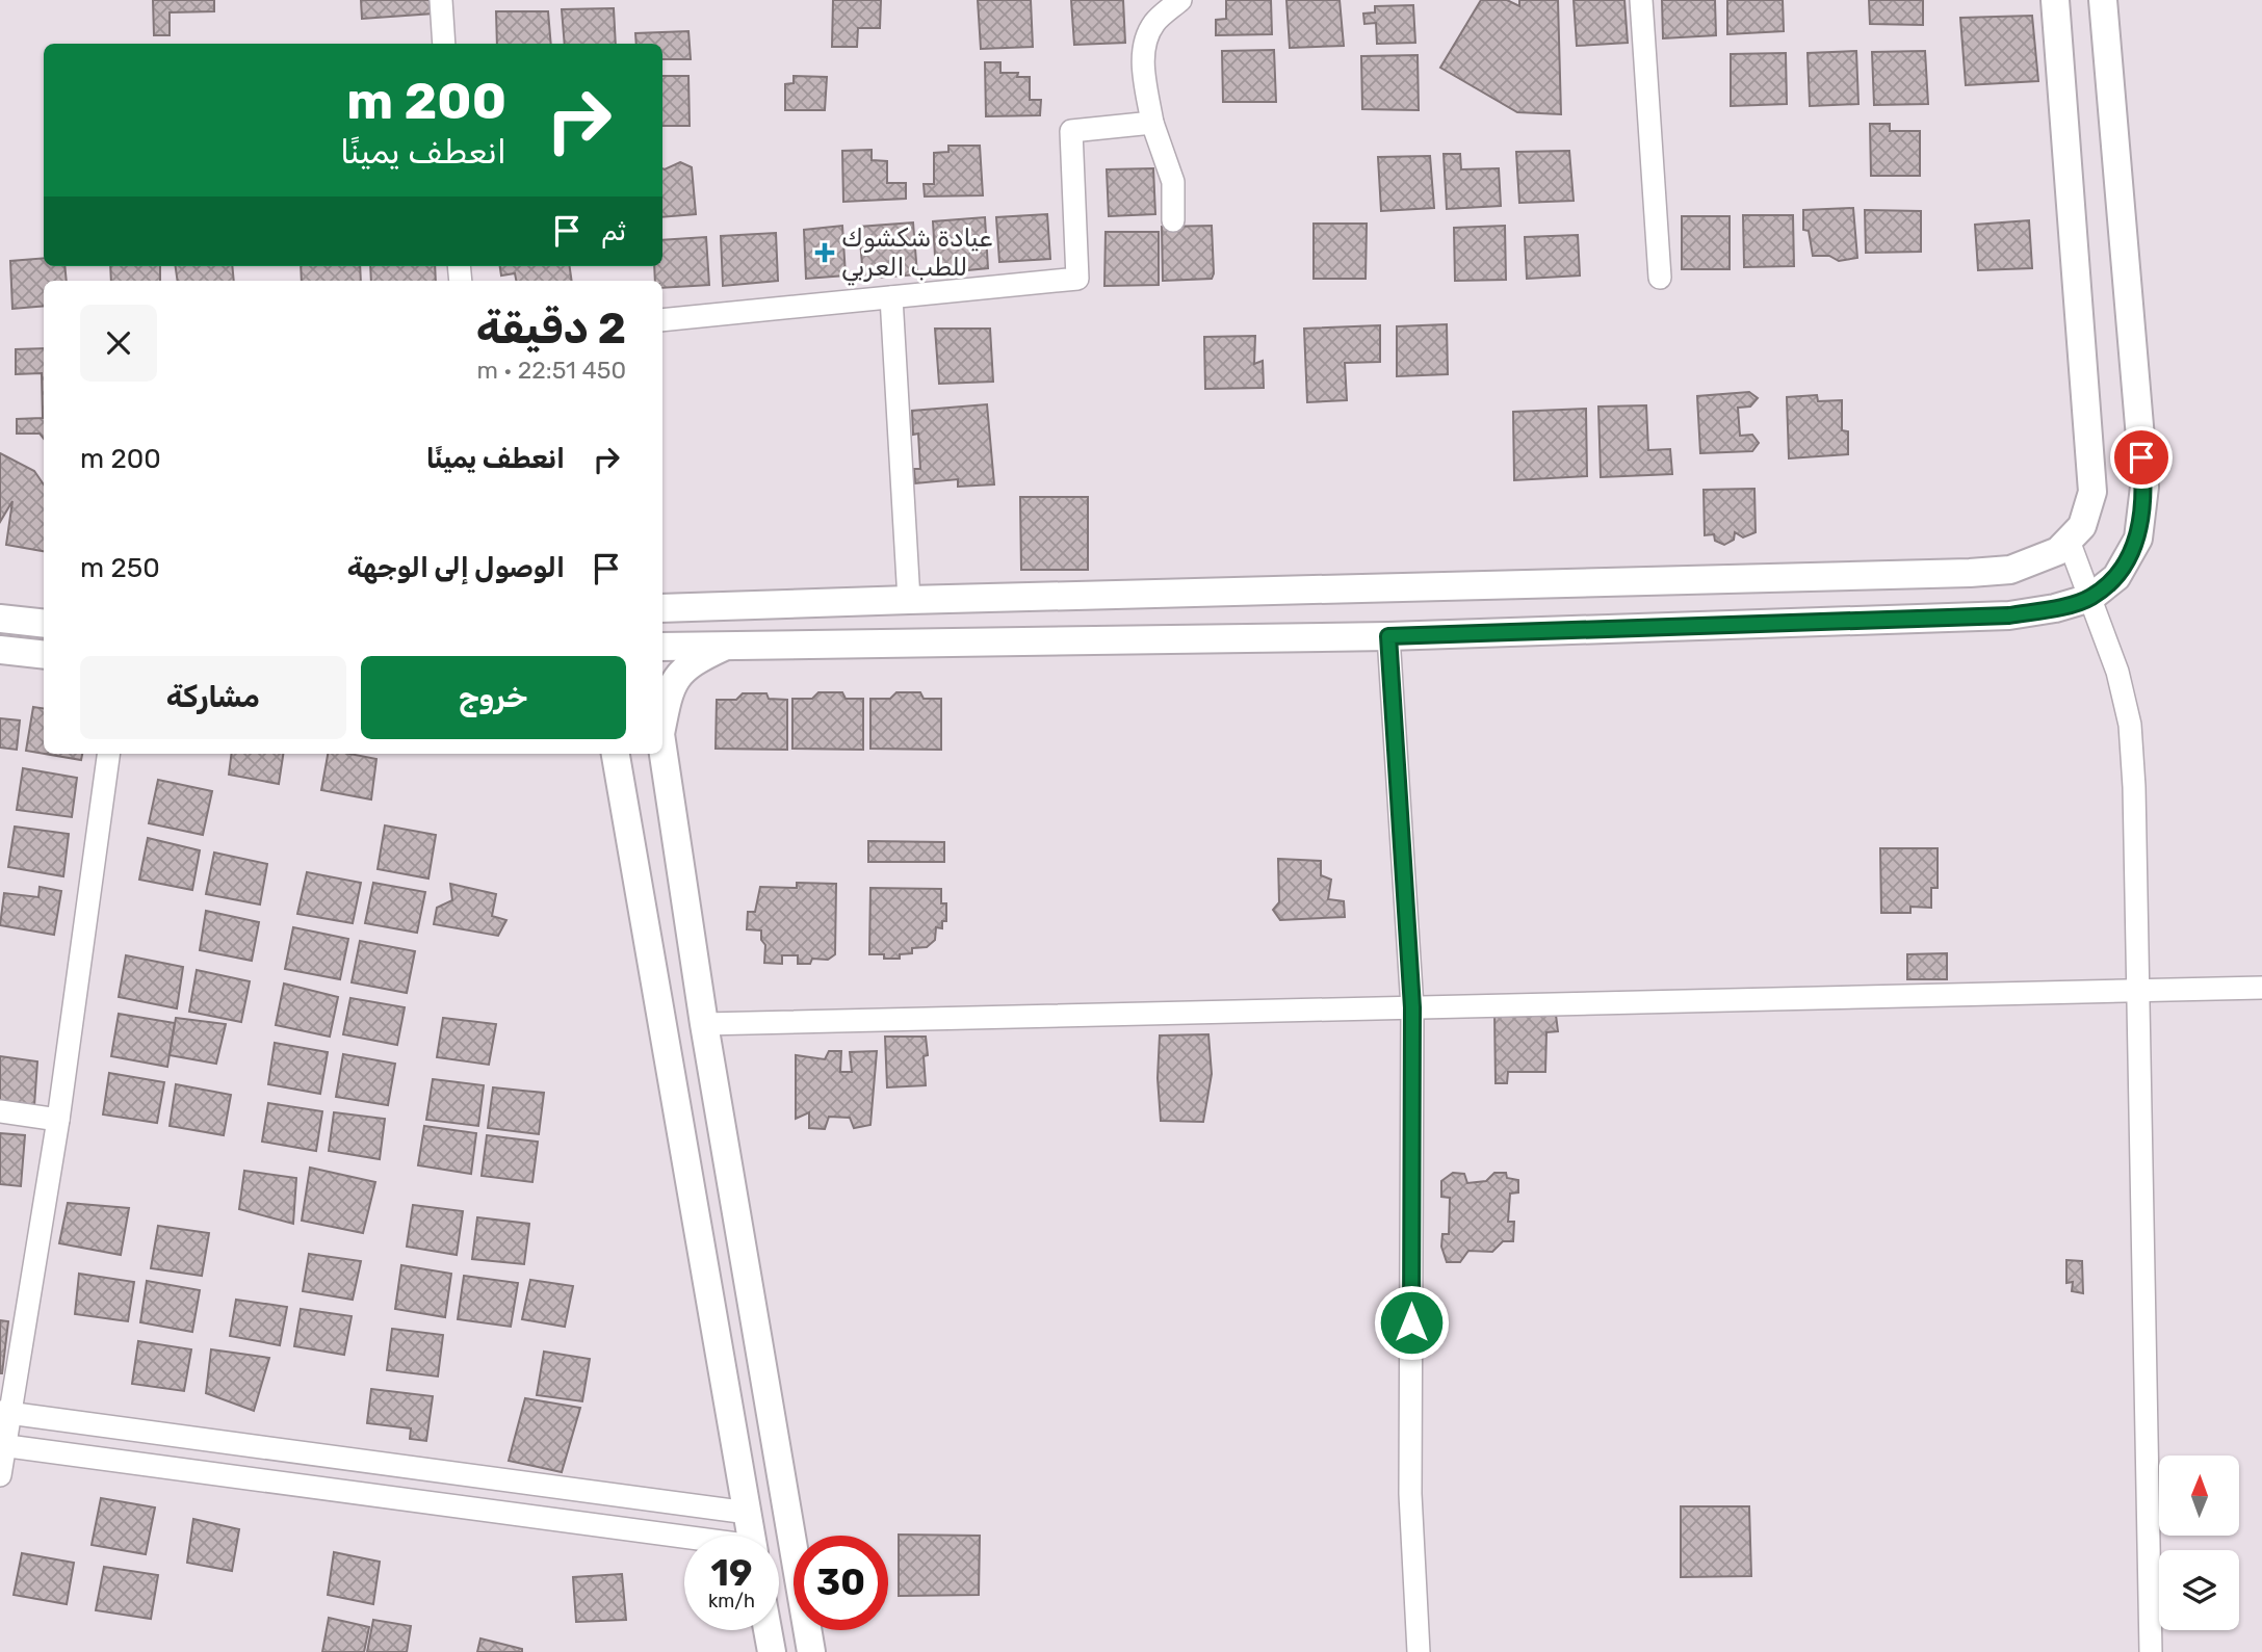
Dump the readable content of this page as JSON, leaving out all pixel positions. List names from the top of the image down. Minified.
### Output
{"places":{"health":["عيادة شكشوك للطب العربي"]},"north":"top","page":{"turn":["200 m","انعطف يمينًا"],"then":"ثم","heading":["2 دقيقة","450 m · 22:51"],"list":[{"name":"انعطف يمينًا","value":"200 m"},{"name":"الوصول إلى الوجهة","value":"250 m"}],"buttons":["خروج","مشاركة"],"speed":"19 km/h","limit":"30"}}
